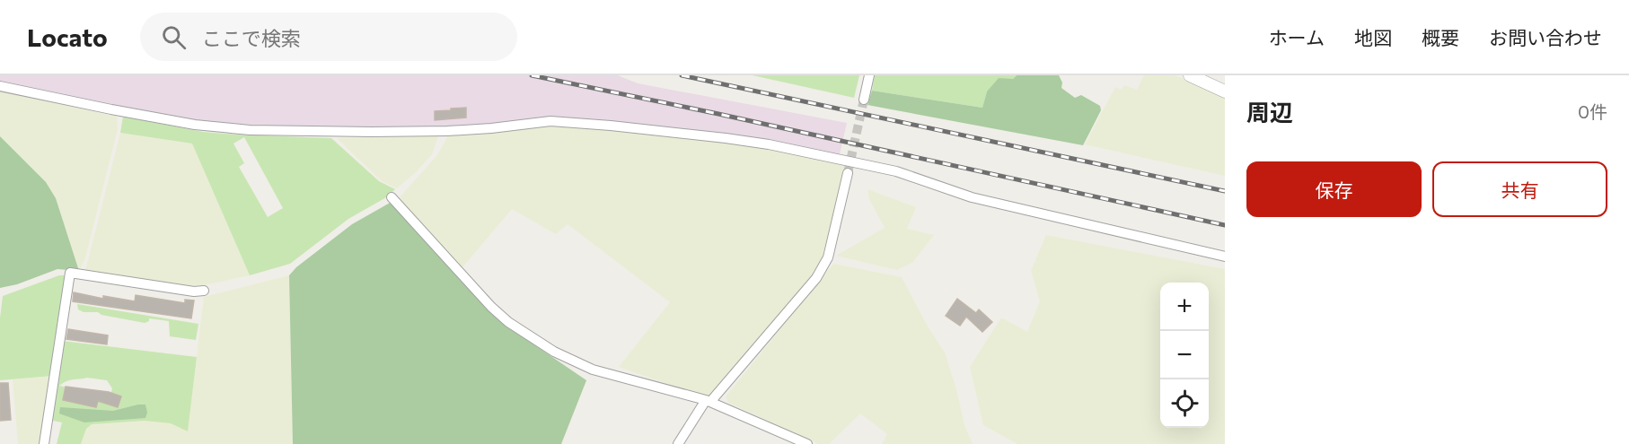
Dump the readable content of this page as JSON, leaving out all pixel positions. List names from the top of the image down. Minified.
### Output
{"page":{"header":"Locato","search":"ここで検索","nav":["ホーム","地図","概要","お問い合わせ"],"heading":["周辺","0件"],"buttons":["保存","共有"],"map_buttons":["+","−"]}}
